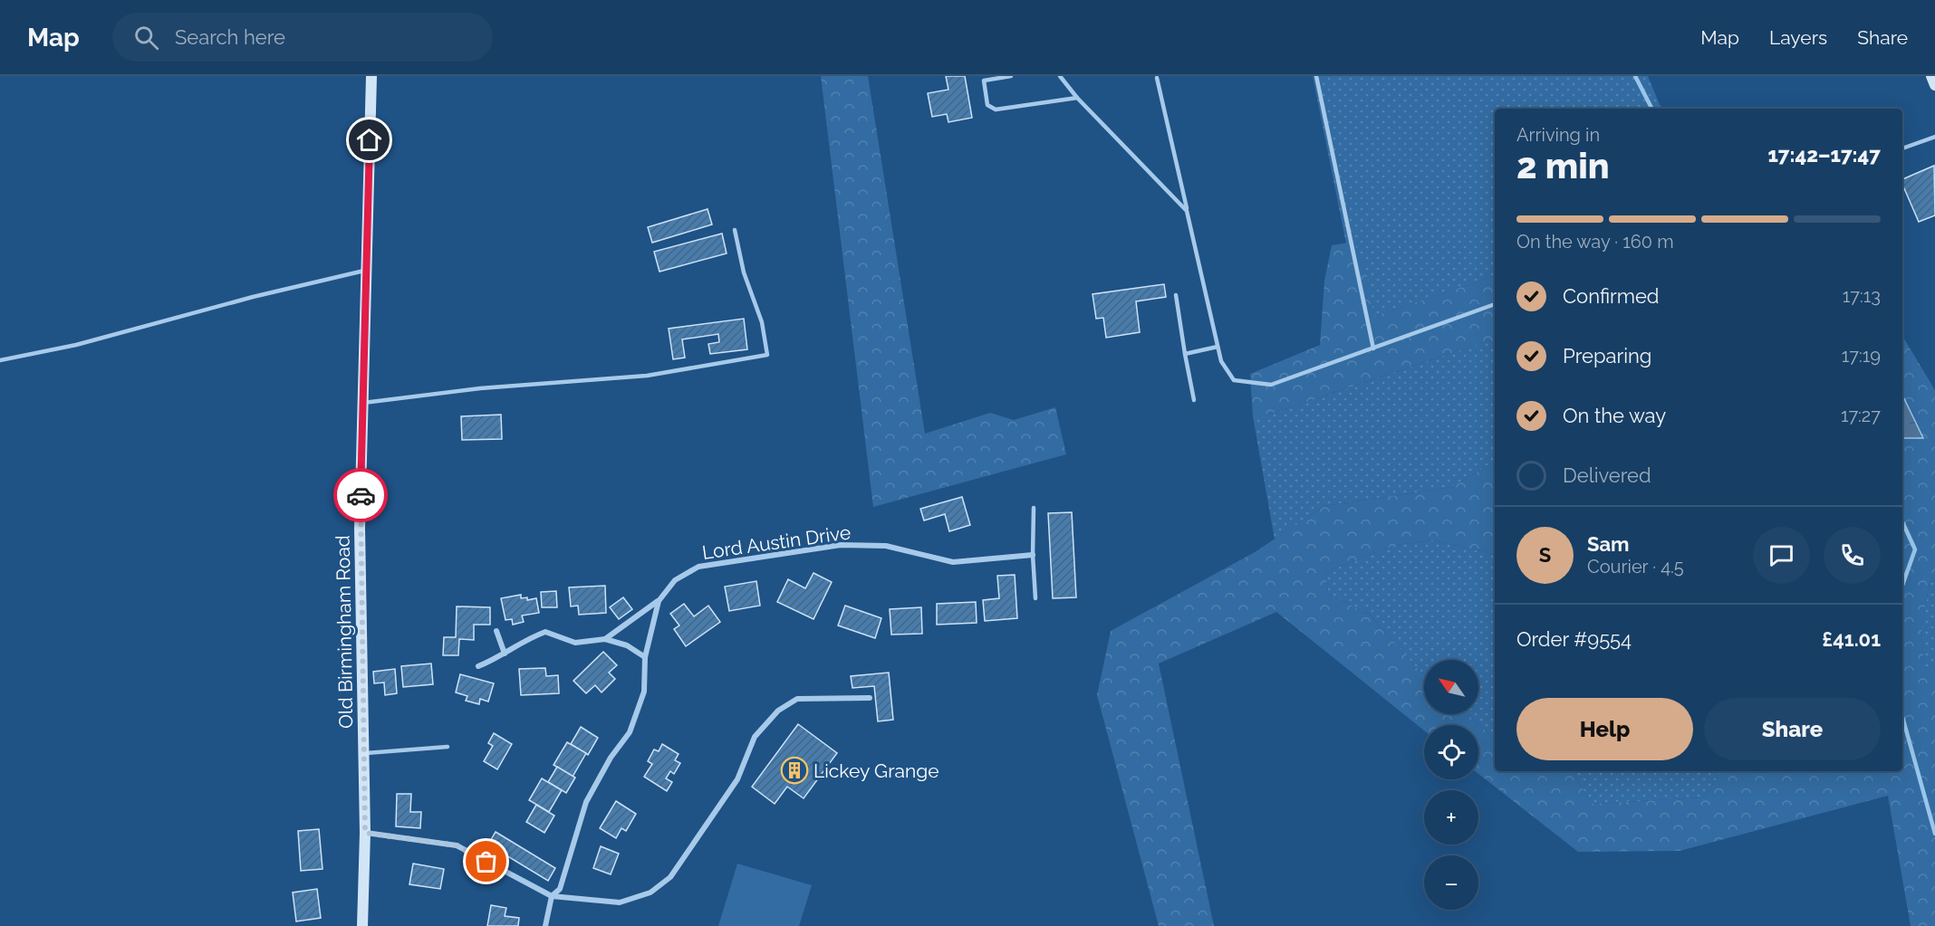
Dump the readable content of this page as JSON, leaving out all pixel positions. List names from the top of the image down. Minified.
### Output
{"streets":{"main road":["Old Birmingham Road"],"street":["Lord Austin Drive"]},"places":{"building":["Lickey Grange"]},"north":"top left","page":{"header":"Map","search":"Search here","nav":["Map","Layers","Share"],"heading":["2 min","Arriving in","17:42–17:47"],"panel":["Sam","Courier · 4.5","Order #9554","£41.01"],"bar":"On the way · 160 m","list":[["Confirmed","17:13"],["Preparing","17:19"],["On the way","17:27"],"Delivered"],"round":"S","map_buttons":["+","−"],"buttons":["Help","Share"]}}
